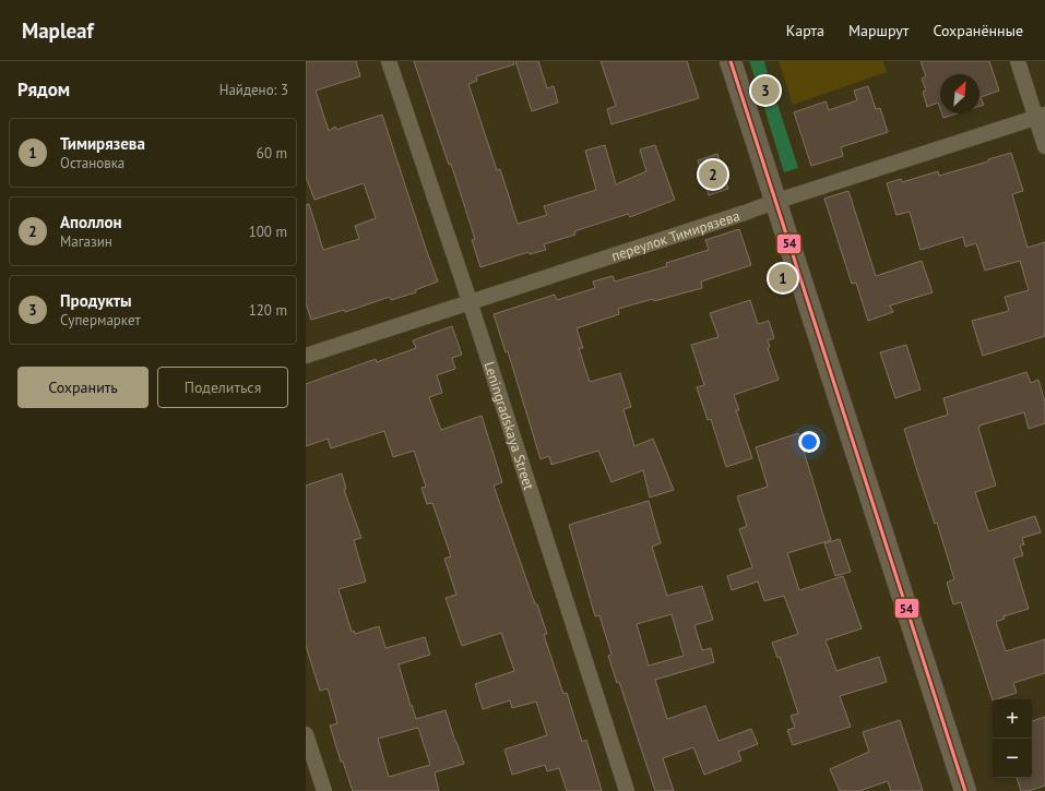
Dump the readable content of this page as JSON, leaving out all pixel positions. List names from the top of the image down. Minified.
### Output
{"streets":{"street":["переулок Тимирязева","Leningradskaya Street"]},"crossings":[["переулок Тимирязева","Leningradskaya Street"]],"lines":["transit line 54"],"north":"top right","page":{"header":"Mapleaf","nav":["Карта","Маршрут","Сохранённые"],"heading":["Рядом","Найдено: 3"],"pins":["3","2","1"],"list":[{"mark":"1","name":"Тимирязева","note":"Остановка","value":"60 m"},{"mark":"2","name":"Аполлон","note":"Магазин","value":"100 m"},{"mark":"3","name":"Продукты","note":"Супермаркет","value":"120 m"}],"buttons":["Сохранить","Поделиться"],"map_buttons":["+","−"]}}
